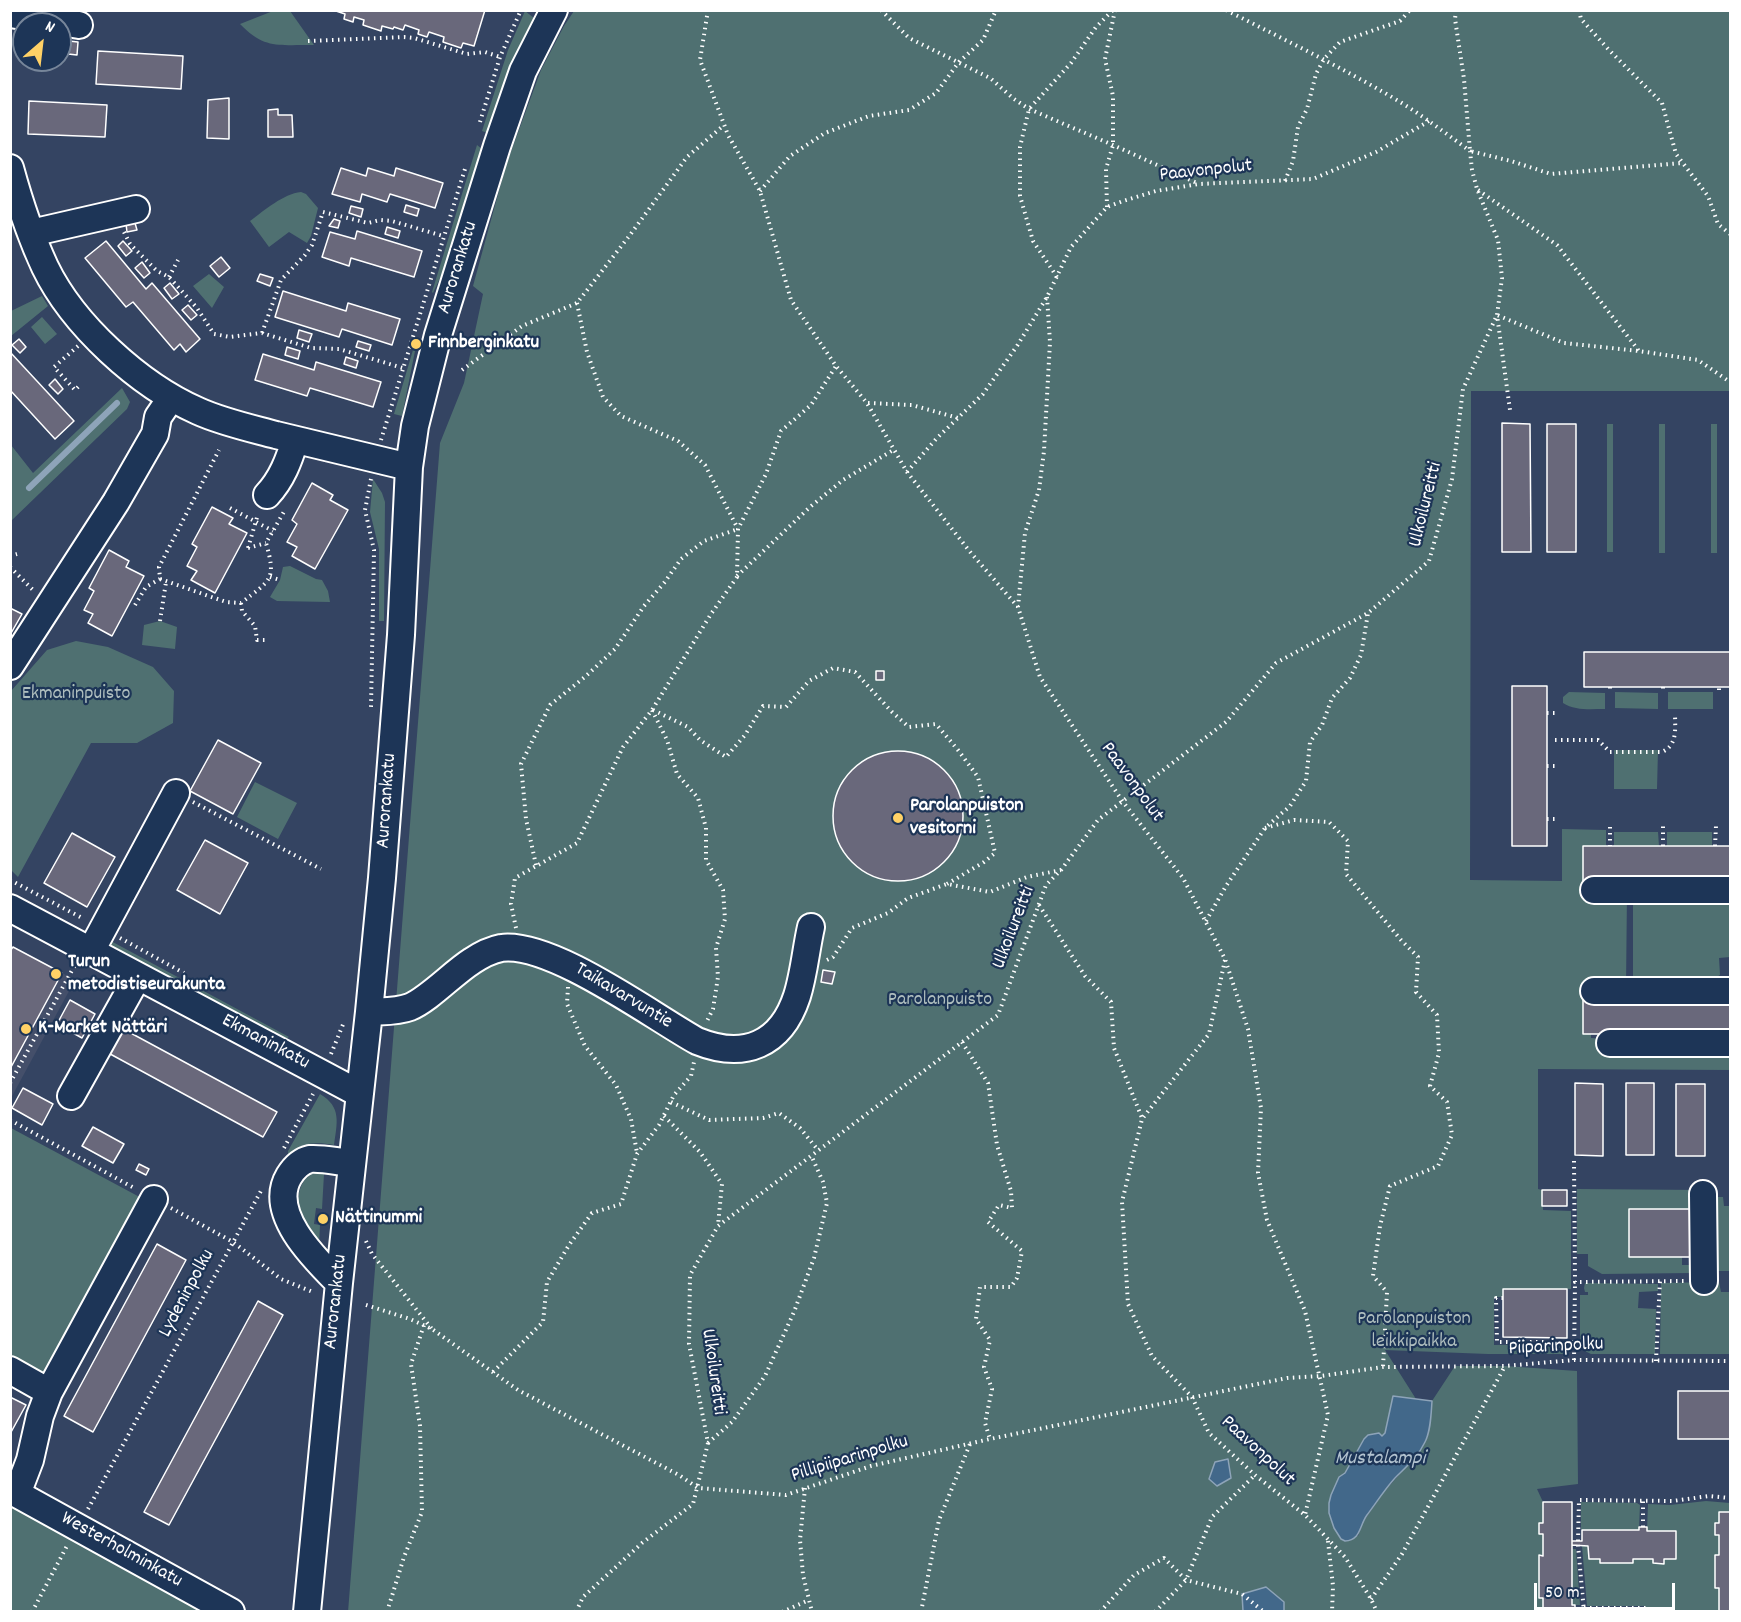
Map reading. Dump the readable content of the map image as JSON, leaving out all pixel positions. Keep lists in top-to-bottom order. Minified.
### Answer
{"streets":{"street":["Aurorankatu","Taikavarvuntie","Ekmaninkatu","Westerholminkatu"],"path":["Paavonpolut","Ulkoilureitti","Lydeninpolku","Piiparinpolku","Pillipiiparinpolku"]},"crossings":[["Paavonpolut","Ulkoilureitti"],["Paavonpolut","Pillipiiparinpolku"],["Aurorankatu","Taikavarvuntie"],["Aurorankatu","Ekmaninkatu"],["Ulkoilureitti","Pillipiiparinpolku"],["Lydeninpolku","Westerholminkatu"],["Piiparinpolku","Pillipiiparinpolku"]],"water":["Mustalampi"],"parks":["Ekmaninpuisto","Parolanpuisto","Parolanpuiston leikkipaikka"],"places":["Finnberginkatu","Parolanpuiston vesitorni","Turun metodistiseurakunta","K-Market Nättäri","Nättinummi"],"scale_bar":"50 m","north":"top right"}
